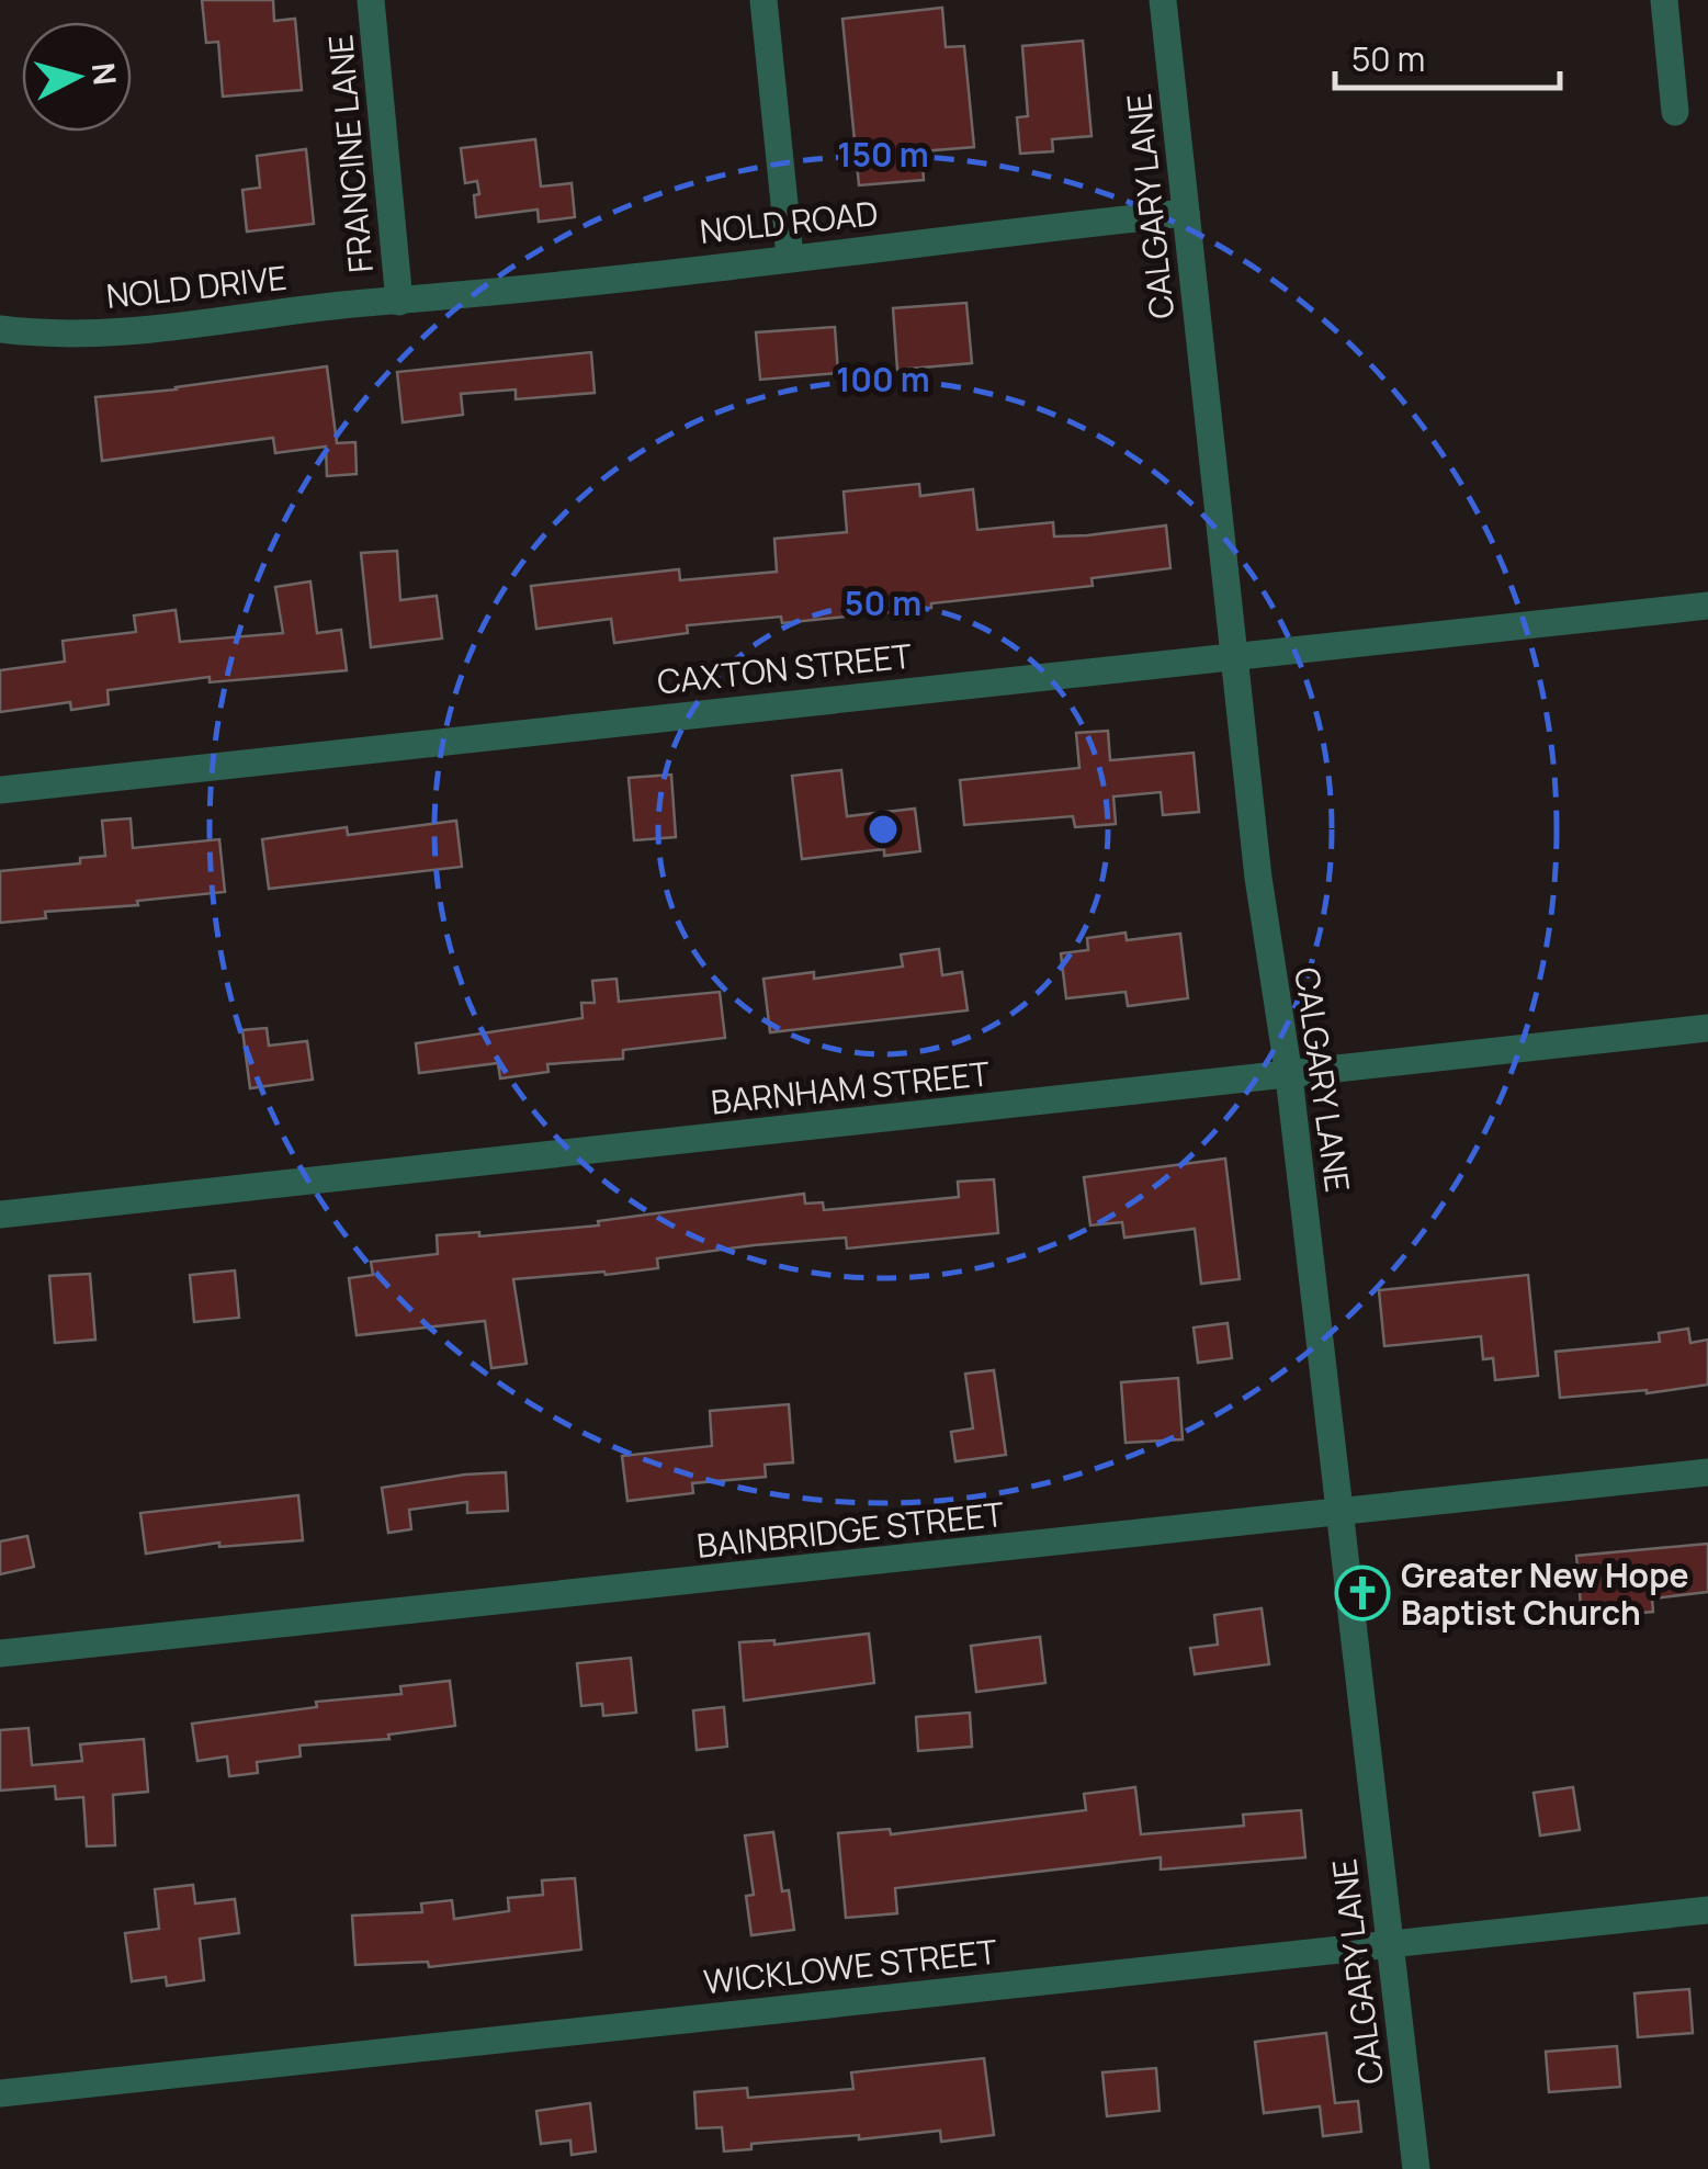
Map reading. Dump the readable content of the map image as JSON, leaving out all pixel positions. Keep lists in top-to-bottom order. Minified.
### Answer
{"streets":{"street":["FRANCINE LANE","CALGARY LANE","NOLD ROAD","NOLD DRIVE","CAXTON STREET","BARNHAM STREET","BAINBRIDGE STREET","WICKLOWE STREET"]},"crossings":[["FRANCINE LANE","NOLD ROAD"],["FRANCINE LANE","NOLD DRIVE"],["CALGARY LANE","NOLD ROAD"],["CALGARY LANE","CAXTON STREET"],["CALGARY LANE","BARNHAM STREET"],["CALGARY LANE","BAINBRIDGE STREET"],["CALGARY LANE","WICKLOWE STREET"],["NOLD ROAD","NOLD DRIVE"]],"places":{"church":["Greater New Hope Baptist Church"]},"scale_bar":"50 m","north":"right","rings":["150 m","100 m","50 m"]}
